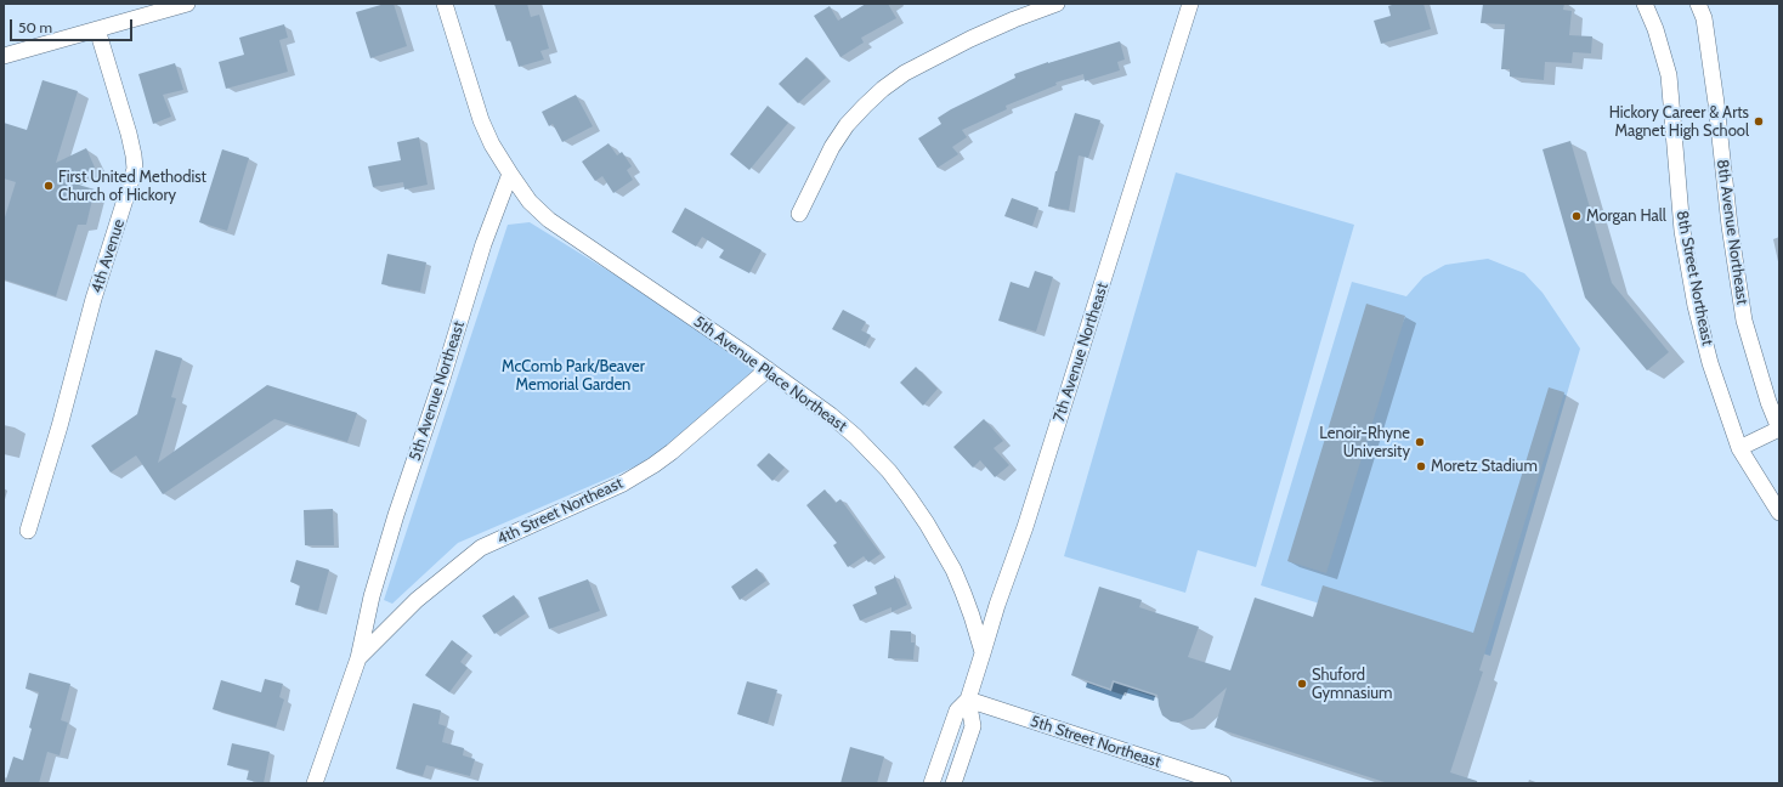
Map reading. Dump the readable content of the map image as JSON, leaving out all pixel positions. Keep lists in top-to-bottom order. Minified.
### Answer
{"streets":{"street":["8th Avenue Northeast","4th Avenue","8th Street Northeast","7th Avenue Northeast","5th Avenue Place Northeast","5th Avenue Northeast","4th Street Northeast","5th Street Northeast"]},"crossings":[["7th Avenue Northeast","5th Avenue Place Northeast"],["7th Avenue Northeast","5th Street Northeast"],["5th Avenue Place Northeast","5th Avenue Northeast"],["5th Avenue Place Northeast","4th Street Northeast"],["5th Avenue Northeast","4th Street Northeast"]],"parks":["McComb Park/Beaver Memorial Garden"],"places":["Hickory Career & Arts Magnet High School","First United Methodist Church of Hickory","Morgan Hall","Lenoir-Rhyne University","Moretz Stadium","Shuford Gymnasium"],"scale_bar":"50 m"}
